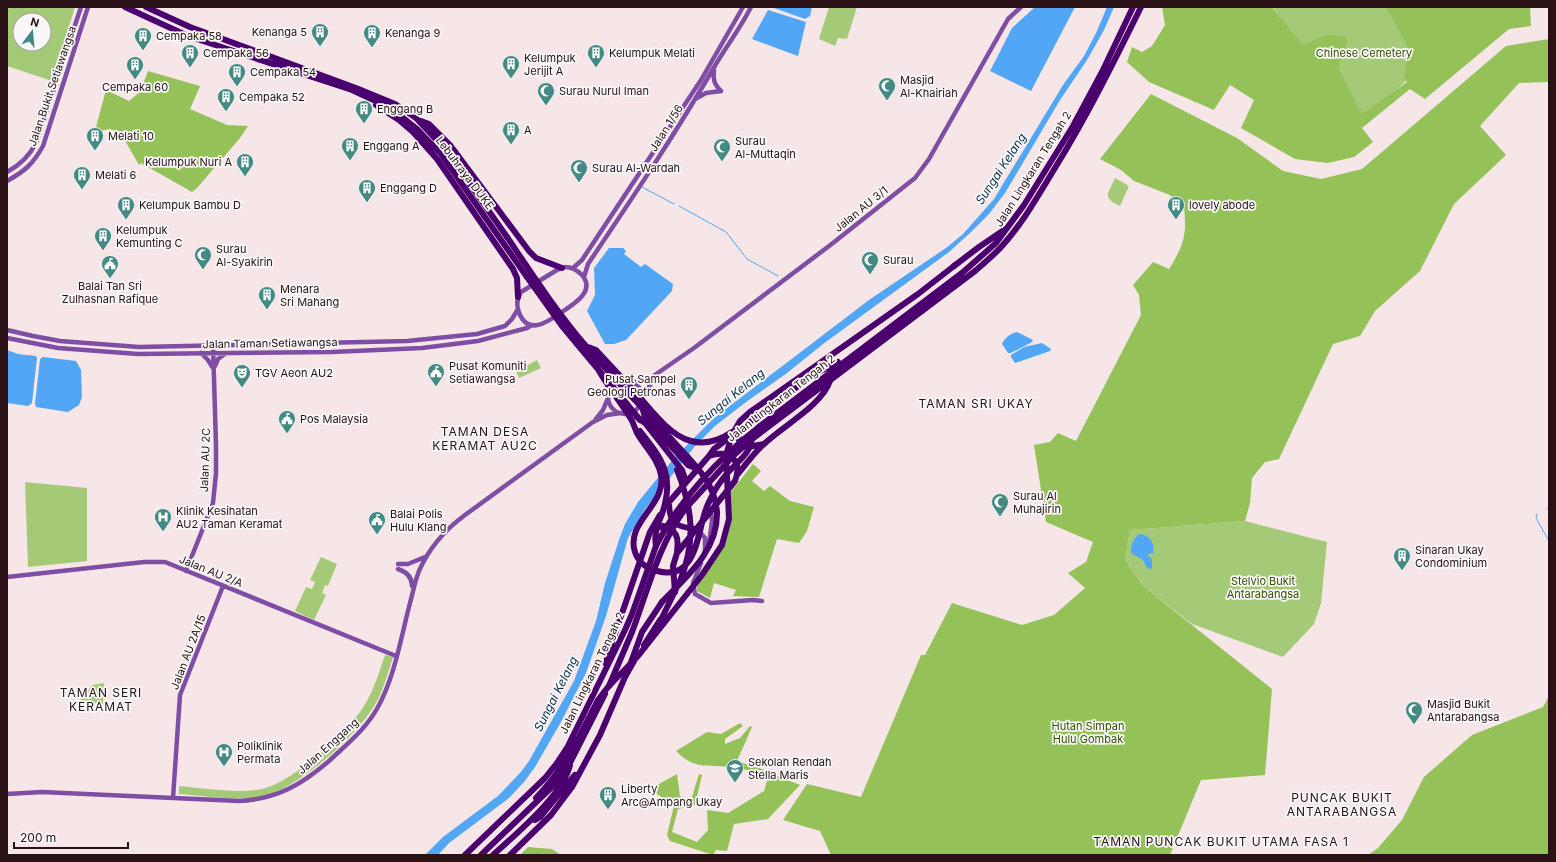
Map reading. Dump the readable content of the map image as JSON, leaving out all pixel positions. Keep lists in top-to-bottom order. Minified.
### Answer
{"streets":{"highway":["Jalan Lingkaran Tengah 2","Lebuhraya DUKE"],"main road":["Jalan Bukit Setiawangsa","Jalan 1/56","Jalan AU 3/1","Jalan Taman Setiawangsa","Jalan AU 2C","Jalan AU 2/A","Jalan AU 2A/15","Jalan Enggang"]},"crossings":[["Jalan 1/56","Jalan Taman Setiawangsa"],["Jalan AU 3/1","Jalan Enggang"],["Jalan Taman Setiawangsa","Jalan AU 2C"],["Jalan AU 2C","Jalan AU 2/A"],["Jalan AU 2/A","Jalan AU 2A/15"],["Jalan AU 2/A","Jalan Enggang"],["Jalan AU 2A/15","Jalan Enggang"]],"districts":["TAMAN SRI UKAY","TAMAN DESA KERAMAT AU2C","TAMAN SERI KERAMAT","PUNCAK BUKIT ANTARABANGSA","TAMAN PUNCAK BUKIT UTAMA FASA 1"],"water":["Sungai Kelang"],"parks":["Chinese Cemetery","Stelvio Bukit Antarabangsa","Hutan Simpan Hulu Gombak"],"places":{"building":["Kenanga 5","Kenanga 9","Cempaka 58","Cempaka 56","Kelumpuk Melati","Kelumpuk Jerijit A","Cempaka 60","Cempaka 54","Cempaka 52","Enggang B","A","Melati 10","Enggang A","Kelumpuk Nuri A","Melati 6","Enggang D","Kelumpuk Bambu D","lovely abode","Kelumpuk Kemunting C","Menara Sri Mahang","Pusat Sampel Geologi Petronas","Sinaran Ukay Condominium","Liberty Arc@Ampang Ukay"],"mosque":["Masjid Al-Khairiah","Surau Nurul Iman","Surau Al-Muttaqin","Surau Al-Wardah","Surau Al-Syakirin","Surau","Surau Al Muhajirin","Masjid Bukit Antarabangsa"],"public building":["Balai Tan Sri Zulhasnan Rafique","Pusat Komuniti Setiawangsa","Pos Malaysia","Balai Polis Hulu Klang"],"theatre":["TGV Aeon AU2"],"hospital":["Klinik Kesihatan AU2 Taman Keramat","Poliklinik Permata"],"school or university":["Sekolah Rendah Stella Maris"]},"scale_bar":"200 m","north":"top"}
